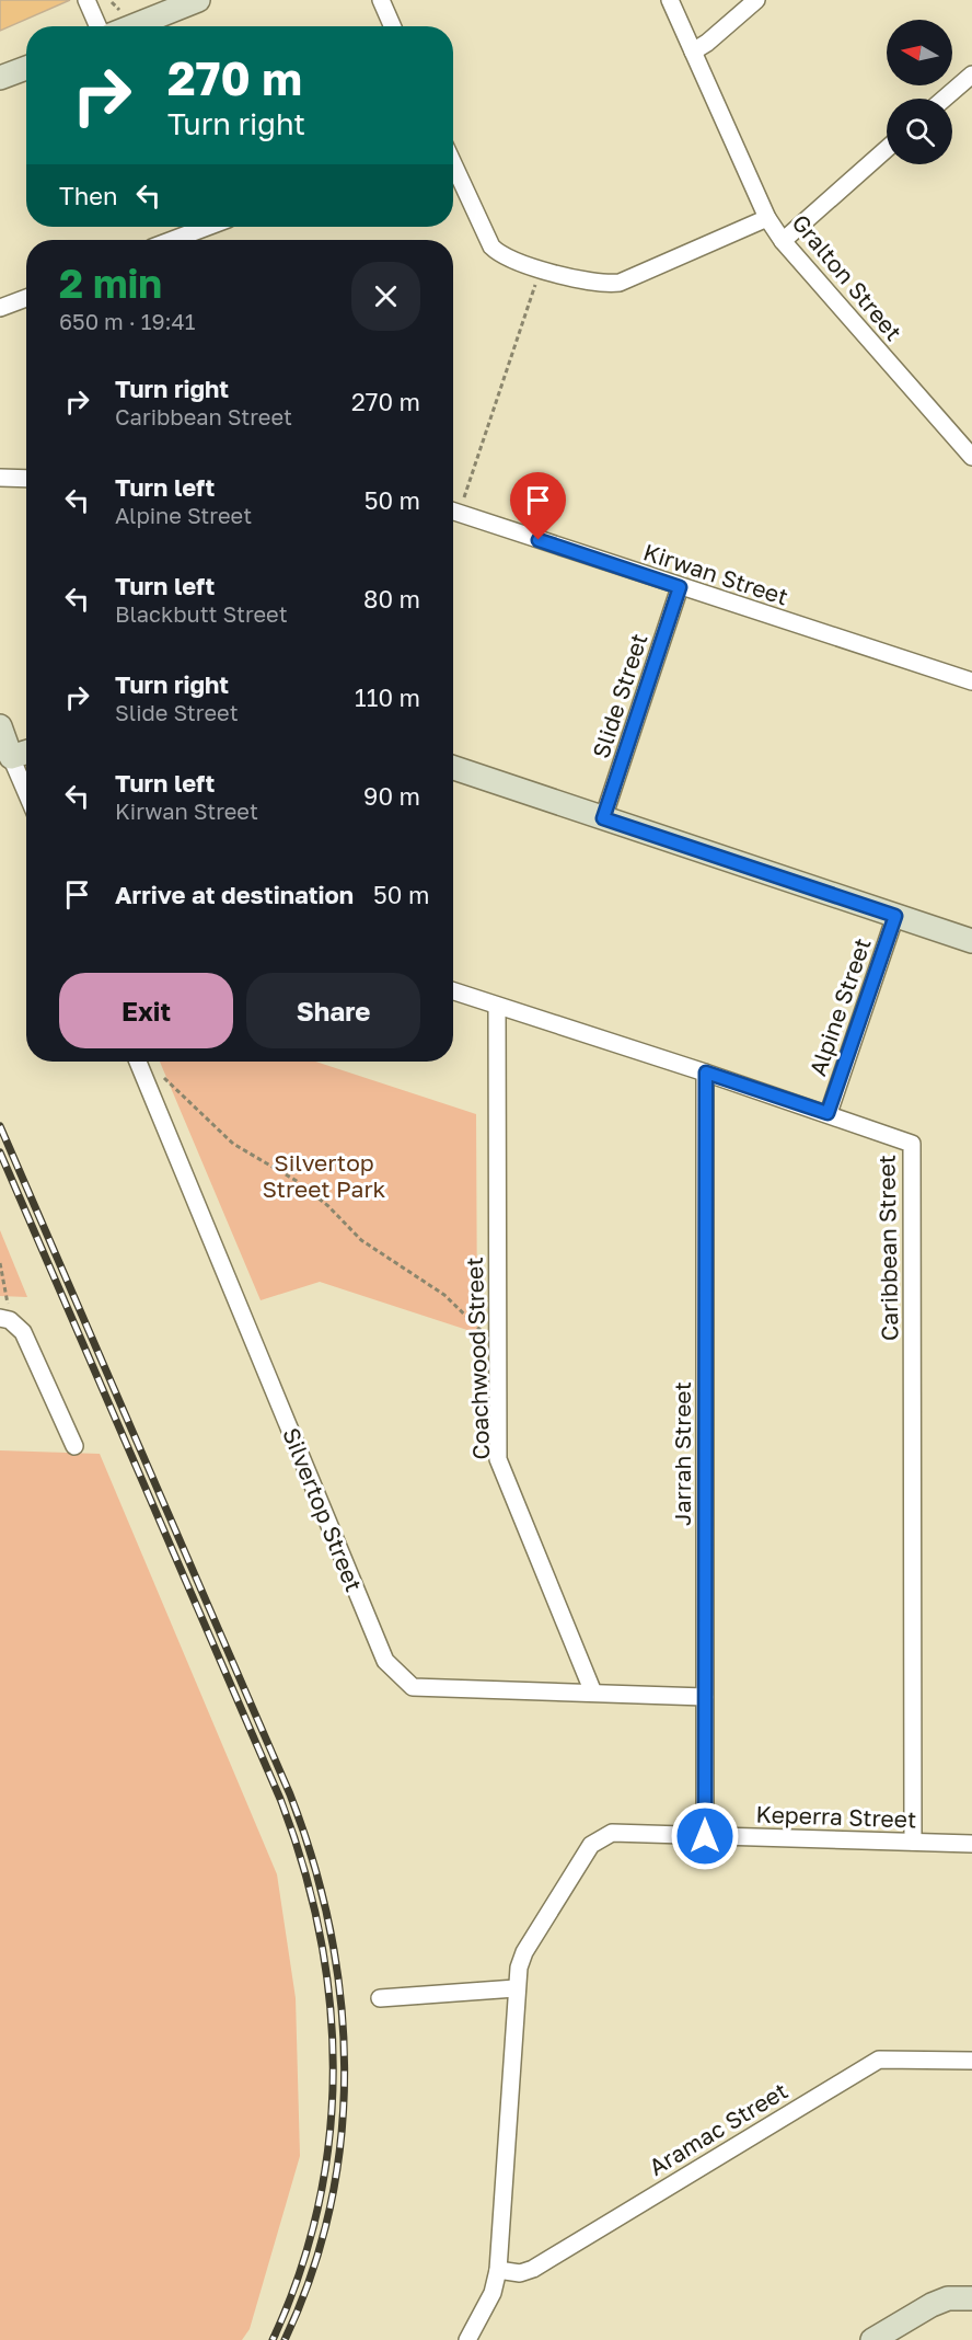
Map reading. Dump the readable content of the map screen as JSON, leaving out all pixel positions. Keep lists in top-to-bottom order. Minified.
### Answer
{"streets":{"street":["Gralton Street","Kirwan Street","Slide Street","Alpine Street","Caribbean Street","Coachwood Street","Jarrah Street","Silvertop Street","Keperra Street","Aramac Street"]},"crossings":[["Kirwan Street","Slide Street"],["Alpine Street","Caribbean Street"],["Caribbean Street","Coachwood Street"],["Caribbean Street","Jarrah Street"],["Caribbean Street","Keperra Street"],["Coachwood Street","Silvertop Street"],["Jarrah Street","Silvertop Street"],["Jarrah Street","Keperra Street"],["Keperra Street","Aramac Street"]],"parks":["Silvertop Street Park"],"north":"left","page":{"turn":["270 m","Turn right"],"then":"Then","heading":["2 min","650 m · 19:41"],"list":[{"name":"Turn right","note":"Caribbean Street","value":"270 m"},{"name":"Turn left","note":"Alpine Street","value":"50 m"},{"name":"Turn left","note":"Blackbutt Street","value":"80 m"},{"name":"Turn right","note":"Slide Street","value":"110 m"},{"name":"Turn left","note":"Kirwan Street","value":"90 m"},{"name":"Arrive at destination","value":"50 m"}],"buttons":["Exit","Share"]}}
